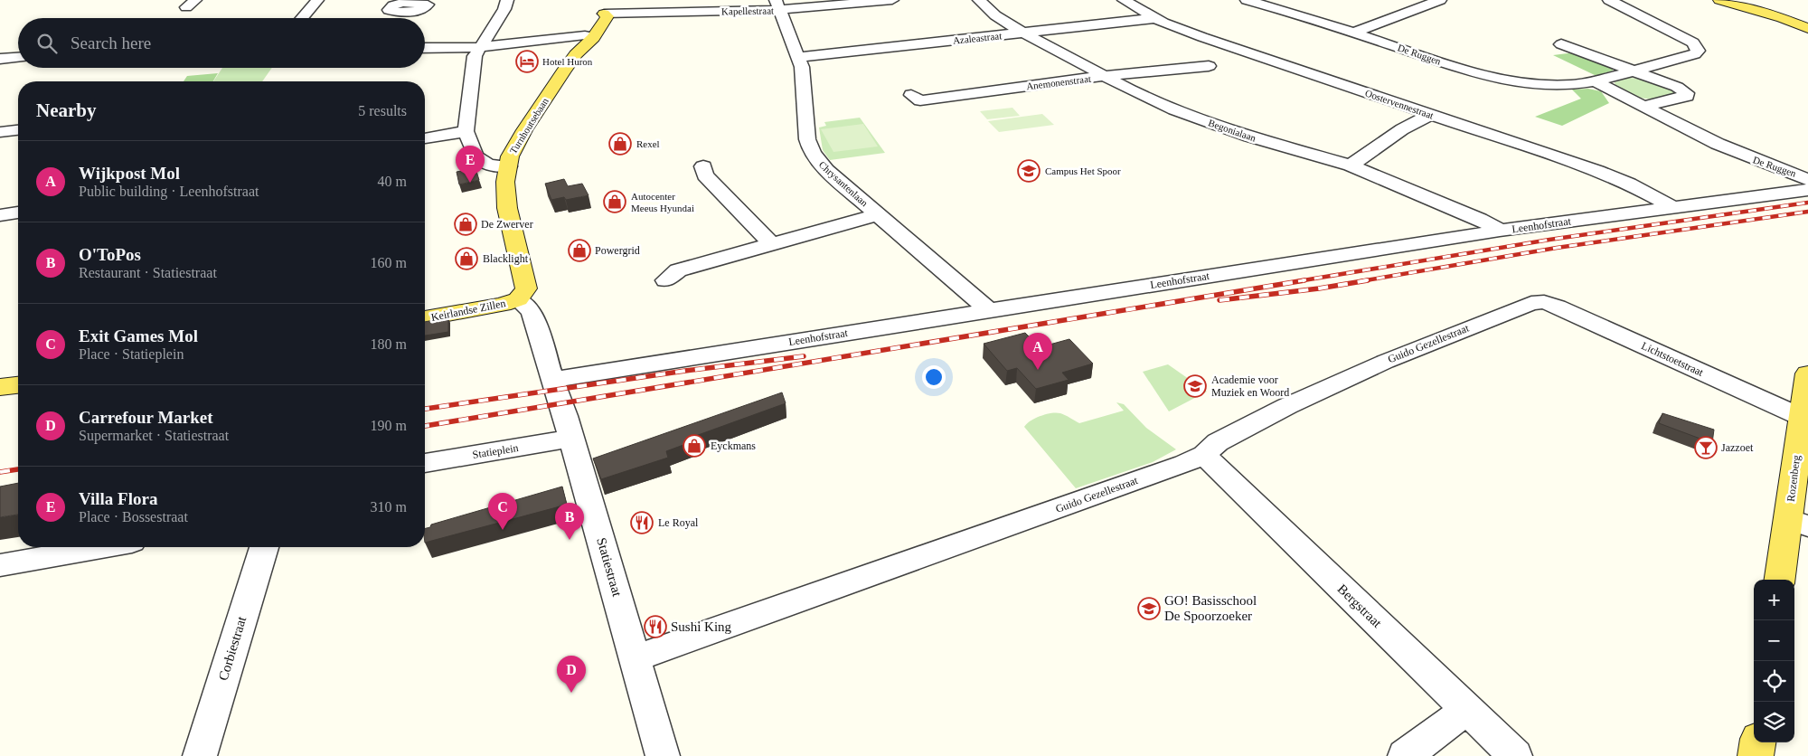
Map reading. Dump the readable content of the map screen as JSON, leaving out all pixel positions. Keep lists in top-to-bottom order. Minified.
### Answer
{"streets":{"main road":["Turnhoutsebaan","Keirlandse Zillen","Rozenberg"],"street":["Kapellestraat","Azaleastraat","De Ruggen","Anemonenstraat","Oostervennestraat","Begonialaan","Chrysantenlaan","Leenhofstraat","Guido Gezellestraat","Lichtstoetstraat","Statieplein","Statiestraat","Bergstraat","Corbiestraat"]},"crossings":[["Kapellestraat","Turnhoutsebaan"],["Kapellestraat","Chrysantenlaan"],["Azaleastraat","Oostervennestraat"],["Azaleastraat","Begonialaan"],["Azaleastraat","Chrysantenlaan"],["Anemonenstraat","Begonialaan"],["Oostervennestraat","Leenhofstraat"],["Turnhoutsebaan","Keirlandse Zillen"],["Begonialaan","Leenhofstraat"],["Chrysantenlaan","Leenhofstraat"],["Leenhofstraat","Statiestraat"],["Guido Gezellestraat","Lichtstoetstraat"],["Guido Gezellestraat","Statiestraat"],["Guido Gezellestraat","Bergstraat"],["Lichtstoetstraat","Rozenberg"],["Statieplein","Statiestraat"]],"places":{"hotel":["Hotel Huron"],"shop":["Rexel","Autocenter Meeus Hyundai","De Zwerver","Powergrid","Blacklight","Eyckmans"],"school or university":["Campus Het Spoor","Academie voor Muziek en Woord","GO! Basisschool De Spoorzoeker"],"bar":["Jazzoet"],"restaurant":["Le Royal","Sushi King"]},"page":{"search":"Search here","heading":["Nearby","5 results"],"list":[{"mark":"A","name":"Wijkpost Mol","note":"Public building · Leenhofstraat","value":"40 m"},{"mark":"B","name":"O'ToPos","note":"Restaurant · Statiestraat","value":"160 m"},{"mark":"C","name":"Exit Games Mol","note":"Place · Statieplein","value":"180 m"},{"mark":"D","name":"Carrefour Market","note":"Supermarket · Statiestraat","value":"190 m"},{"mark":"E","name":"Villa Flora","note":"Place · Bossestraat","value":"310 m"}],"pins":["E","A","C","B","D"],"map_buttons":["+","−"]}}
